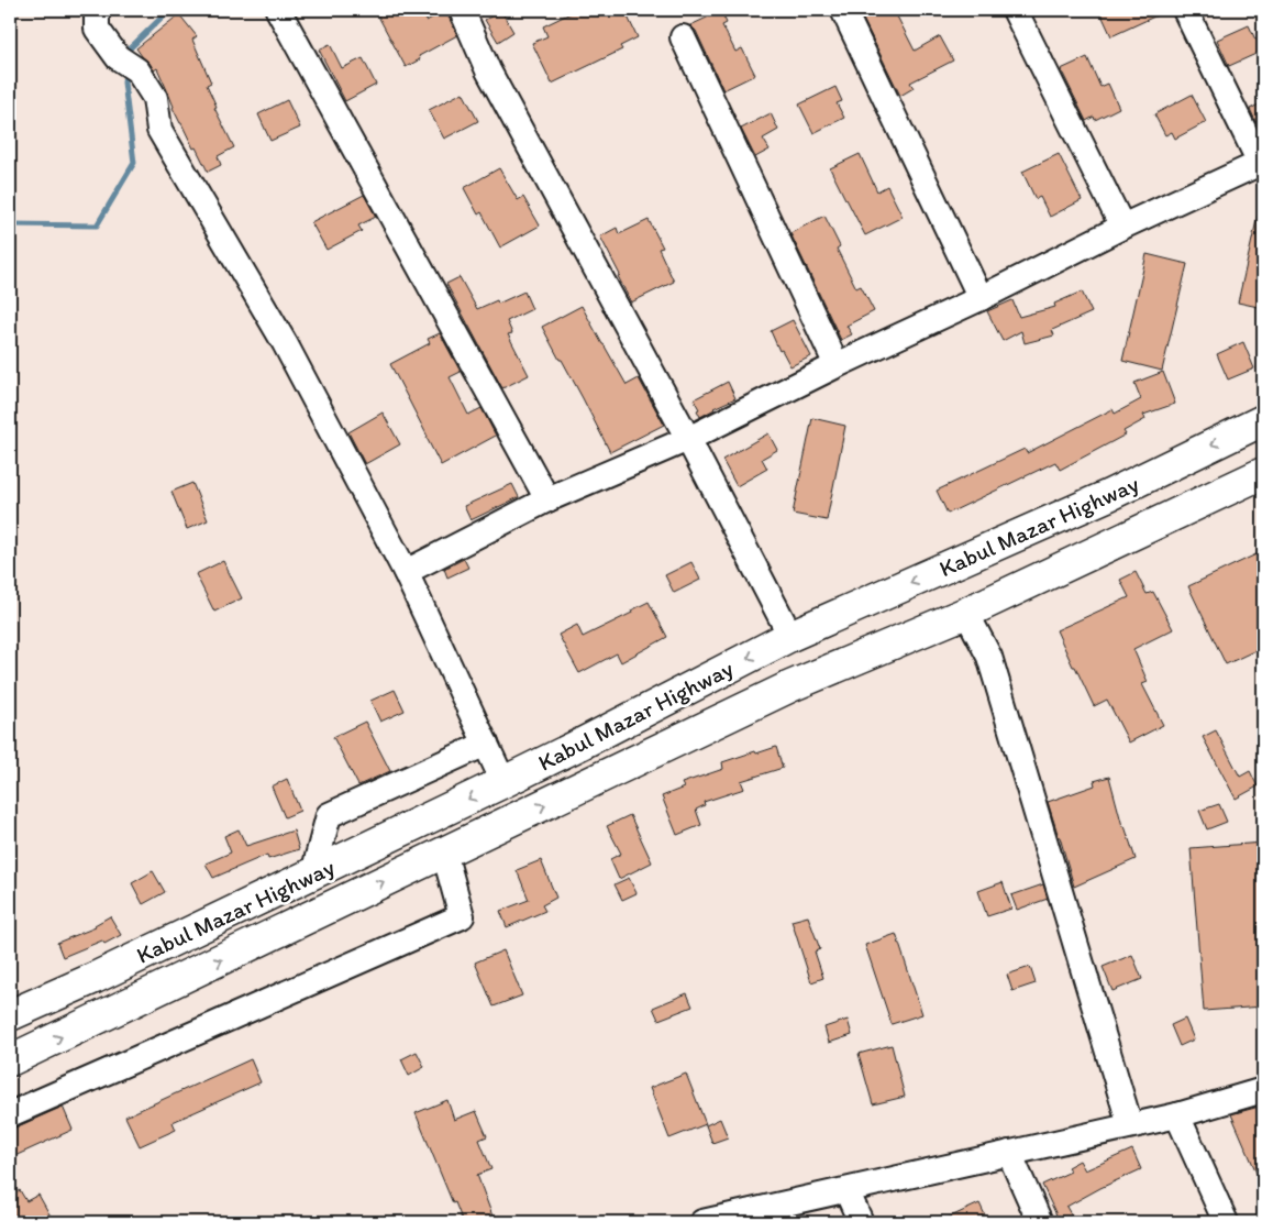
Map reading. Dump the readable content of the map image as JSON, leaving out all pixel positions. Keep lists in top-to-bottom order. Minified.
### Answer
{"streets":{"highway":["Kabul Mazar Highway"]}}
